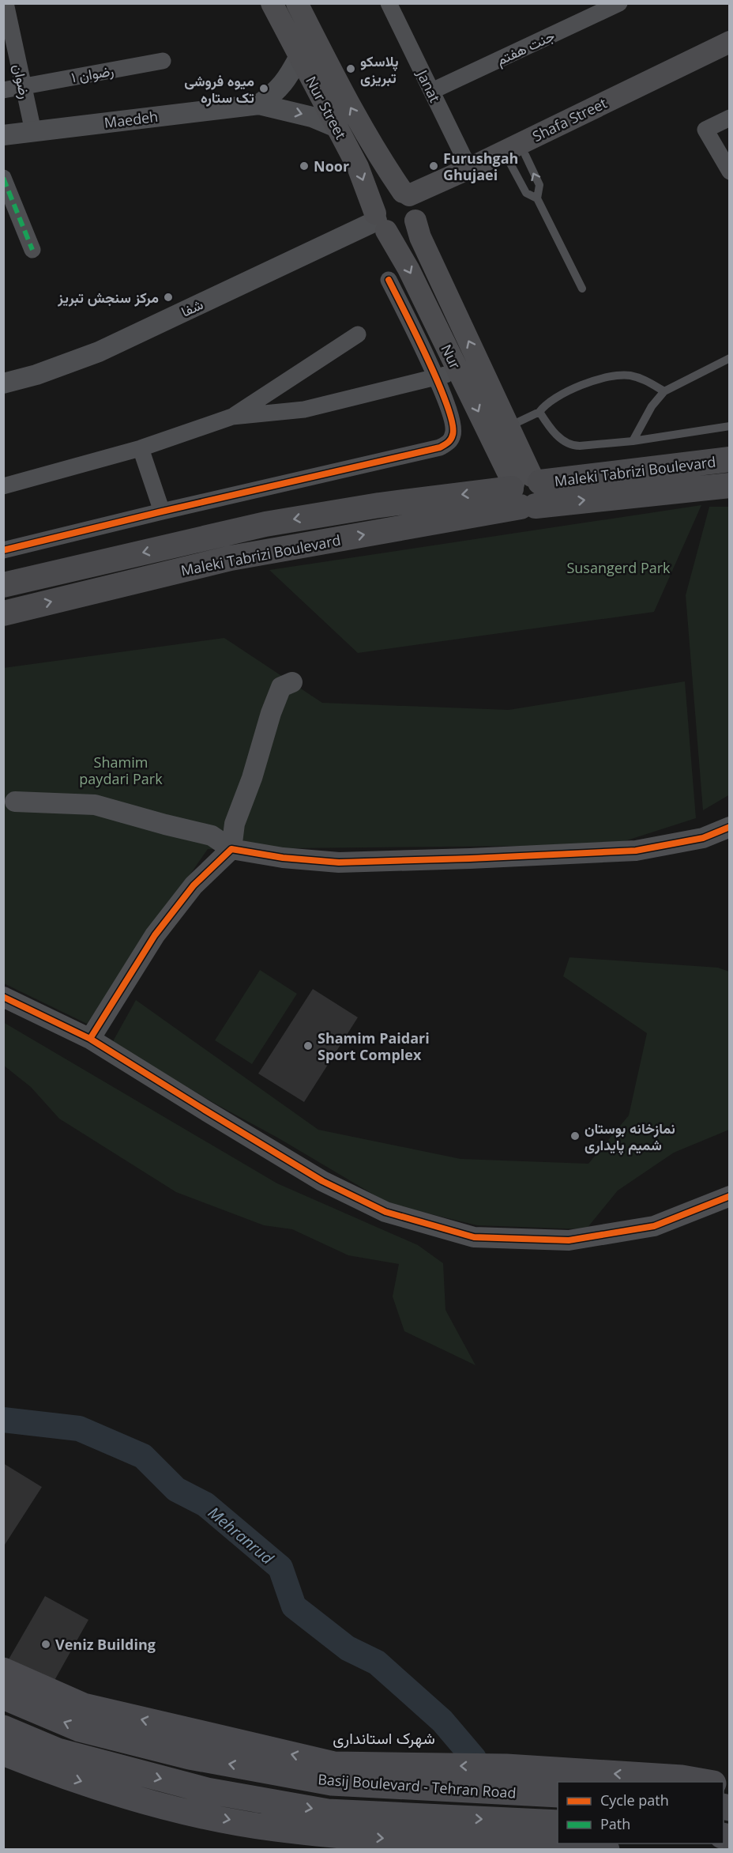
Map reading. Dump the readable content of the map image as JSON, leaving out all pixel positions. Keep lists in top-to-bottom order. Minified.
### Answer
{"streets":{"highway":["Basij Boulevard - Tehran Road"],"main road":["Nur Street","Shafa Street","Nur","Maleki Tabrizi Boulevard"],"street":["جنت هفتم","رضوان ۱","رضوان","Janat","Maedeh","شفا"]},"crossings":[["جنت هفتم","Janat"],["رضوان ۱","رضوان"],["رضوان","Maedeh"],["Janat","Shafa Street"],["Nur Street","Shafa Street"],["Nur Street","شفا"],["Nur Street","Nur"],["Shafa Street","شفا"],["Shafa Street","Nur"],["شفا","Nur"],["Nur","Maleki Tabrizi Boulevard"]],"districts":["شهرک استانداری"],"water":["Mehranrud"],"parks":["Susangerd Park","Shamim paydari Park"],"places":["پلاسکو تبریزی","میوه فروشی تک ستاره","Noor","Furushgah Ghujaei","مرکز سنجش تبریز","Shamim Paidari Sport Complex","نمازخانه بوستان شمیم پایداری","Veniz Building"],"legend":["Cycle path","Path"]}
